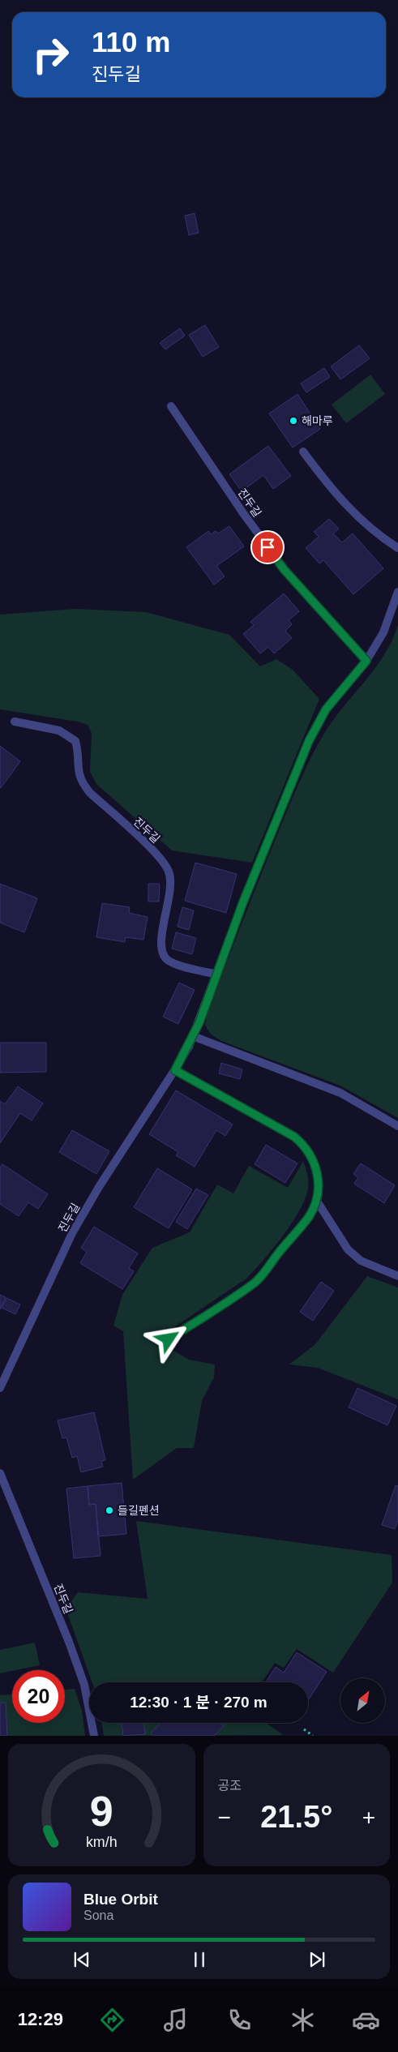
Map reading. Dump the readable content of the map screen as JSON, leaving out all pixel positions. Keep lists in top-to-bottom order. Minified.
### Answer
{"streets":{"street":["진두길"]},"places":["해마루","들길펜션"],"north":"top right","page":{"turn":["110 m","진두길"],"limit":"20","trip":"12:30 · 1 분 · 270 m","tile":"공조","heat":["−","21.5°","+"],"song":["Blue Orbit","Sona"],"tabs":"12:29","gauge":["9","km/h"]}}
